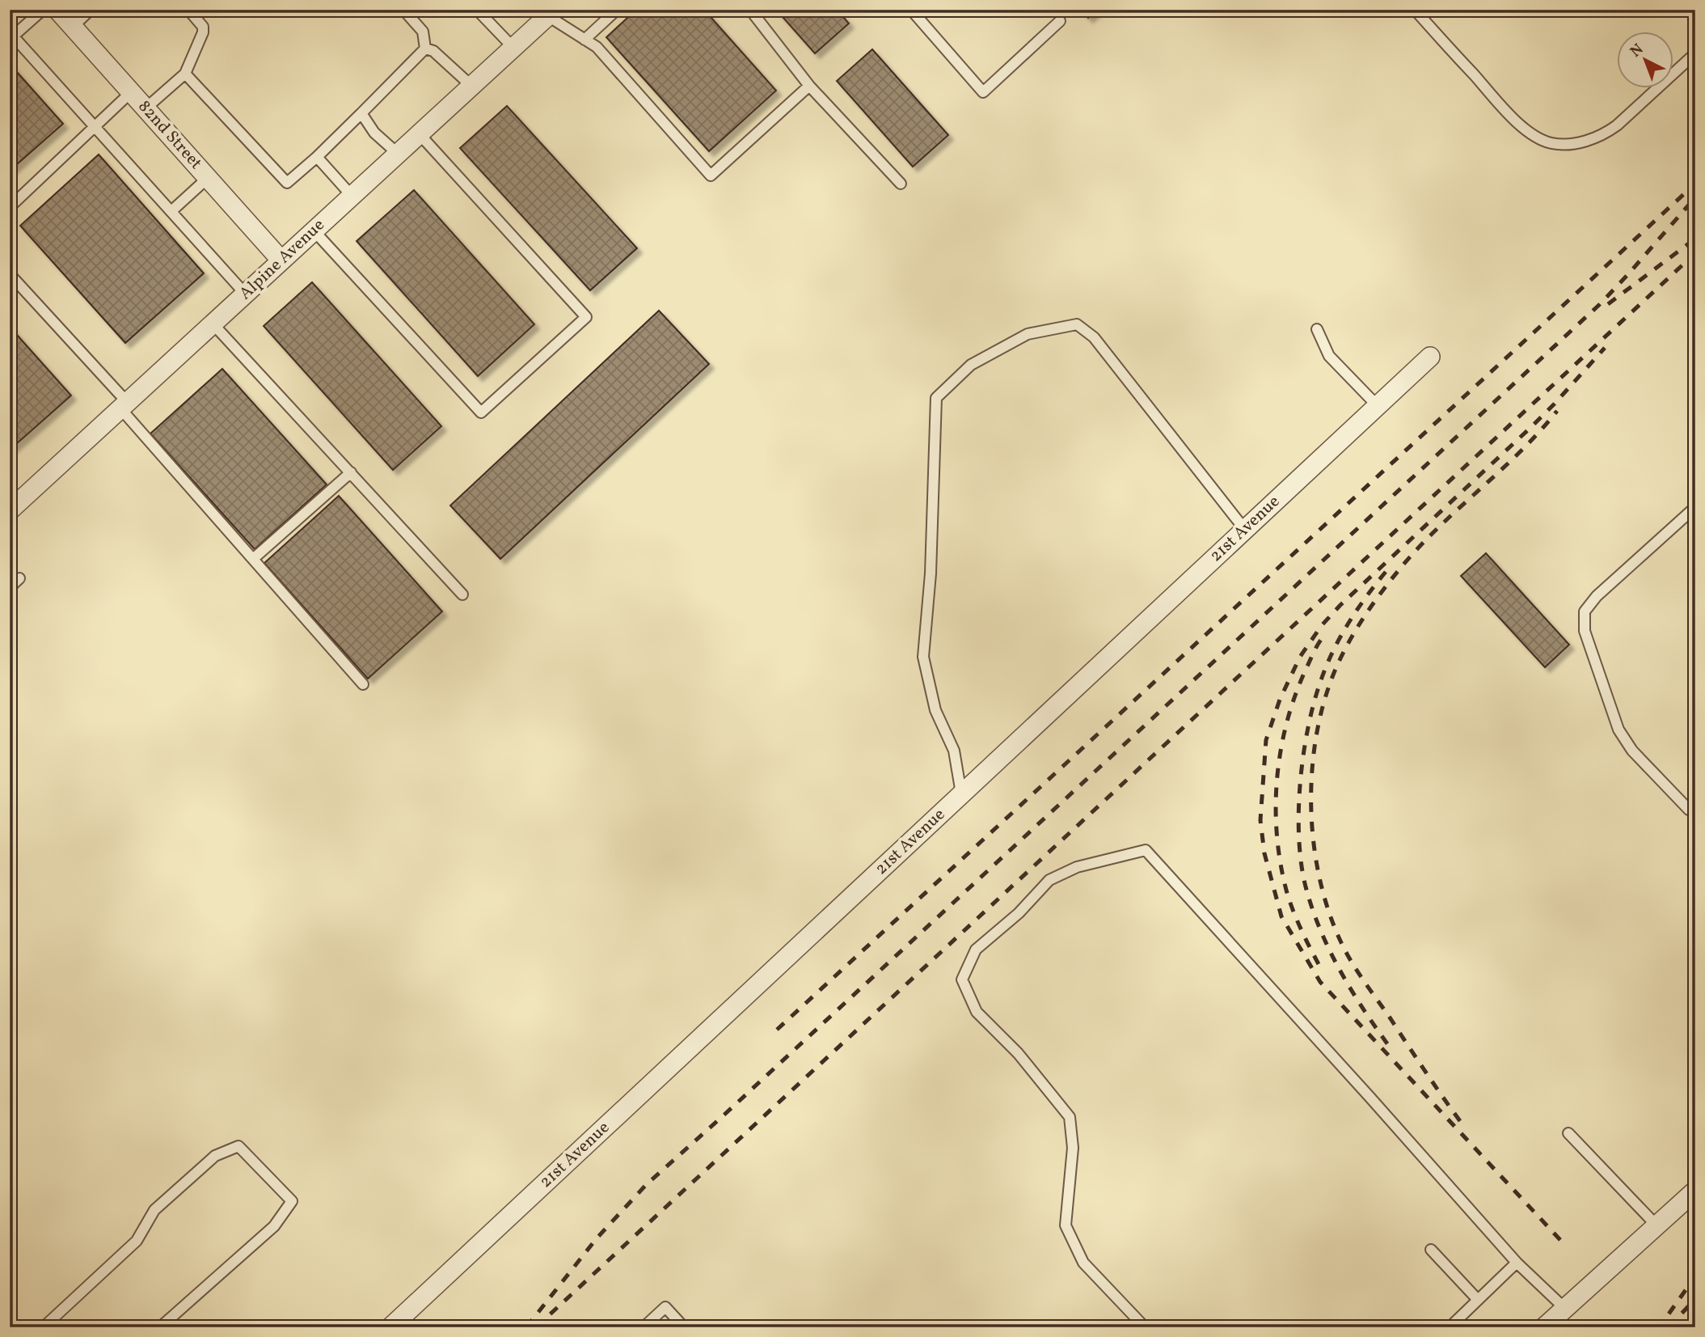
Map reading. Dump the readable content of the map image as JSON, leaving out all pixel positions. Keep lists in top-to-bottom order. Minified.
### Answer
{"streets":{"street":["82nd Street","Alpine Avenue","21st Avenue"]},"crossings":[["82nd Street","Alpine Avenue"]],"north":"top left"}
